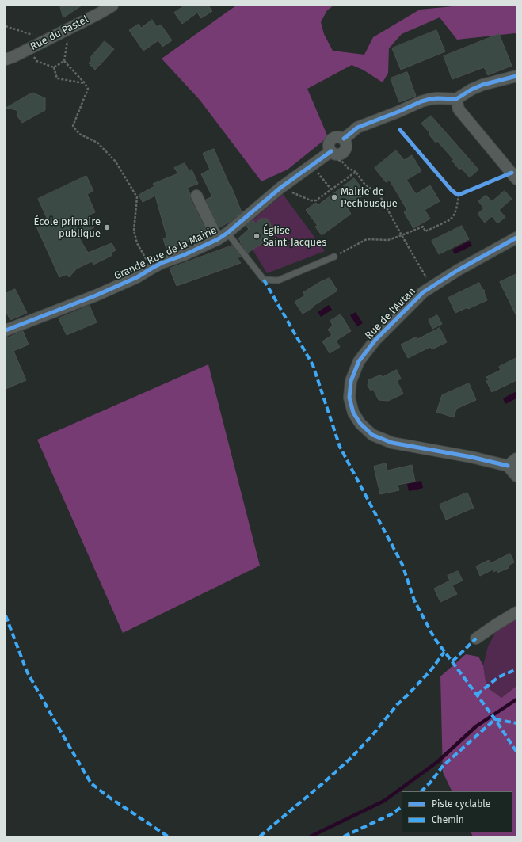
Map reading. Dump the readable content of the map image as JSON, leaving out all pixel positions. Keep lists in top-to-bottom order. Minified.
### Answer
{"streets":{"street":["Rue du Pastel","Grande Rue de la Mairie","Rue de l'Autan"]},"places":["Mairie de Pechbusque","École primaire publique","Église Saint-Jacques"],"legend":["Piste cyclable","Chemin"]}
